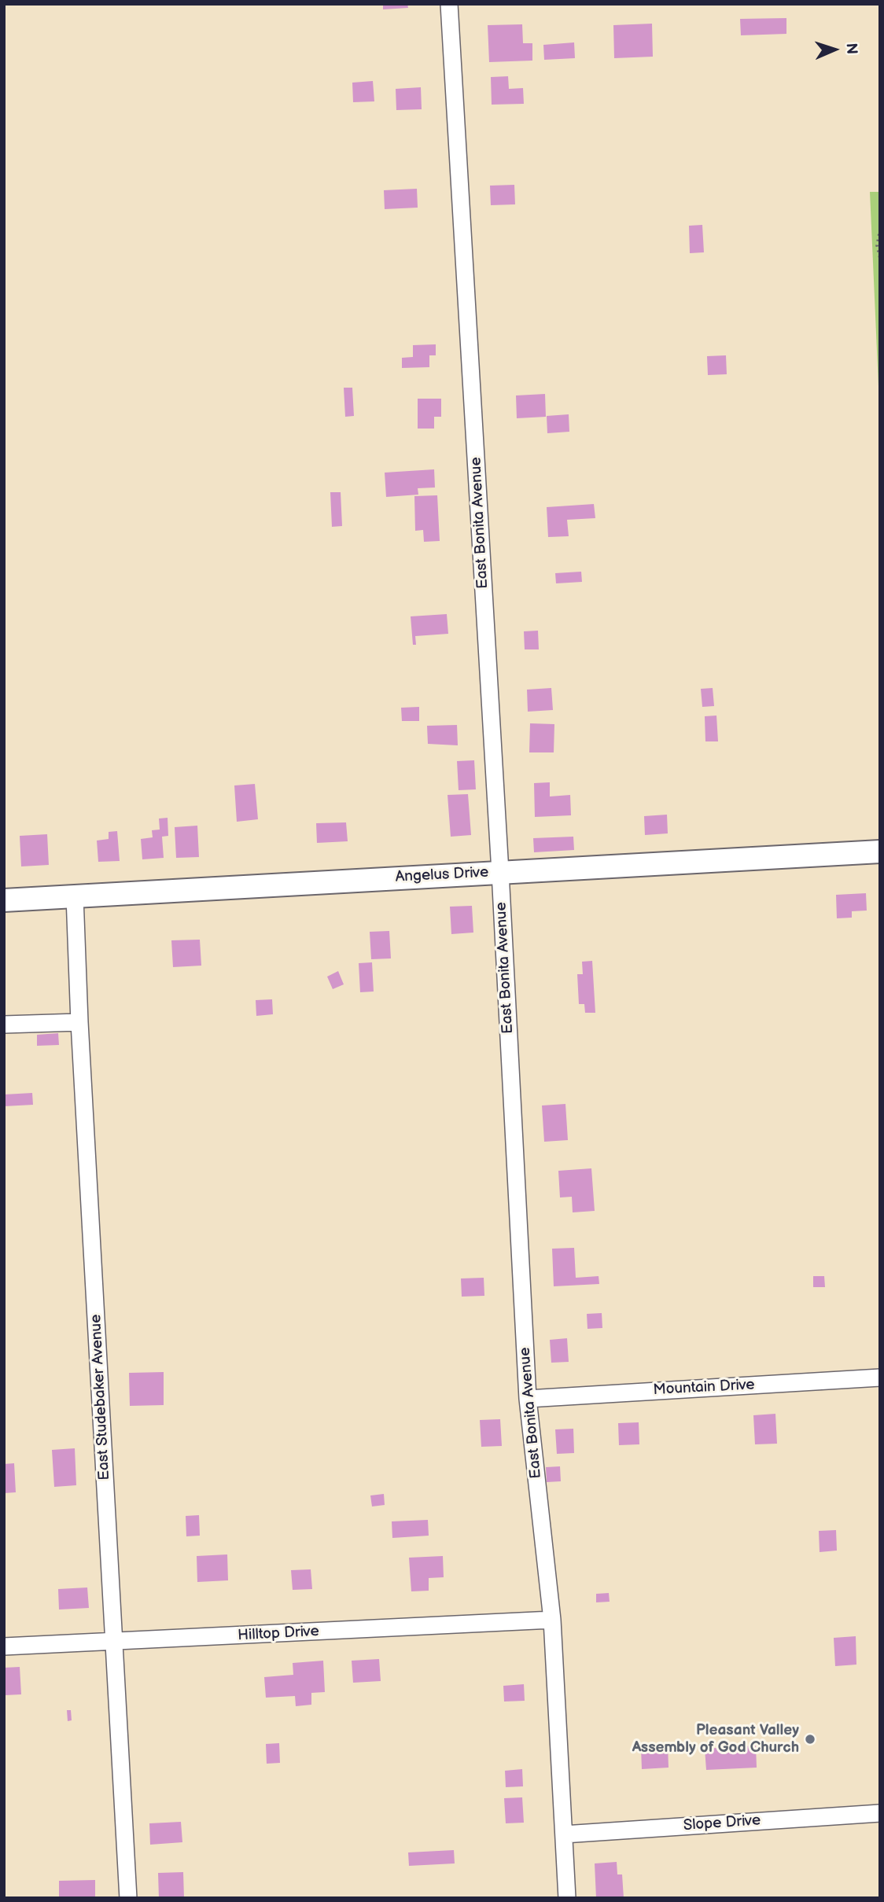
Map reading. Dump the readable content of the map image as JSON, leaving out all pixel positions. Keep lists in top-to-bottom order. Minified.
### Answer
{"streets":{"street":["East Bonita Avenue","Angelus Drive","Mountain Drive","East Studebaker Avenue","Hilltop Drive","Slope Drive"]},"crossings":[["East Bonita Avenue","Angelus Drive"],["East Bonita Avenue","Mountain Drive"],["East Bonita Avenue","Hilltop Drive"],["East Bonita Avenue","Slope Drive"],["Angelus Drive","East Studebaker Avenue"],["East Studebaker Avenue","Hilltop Drive"]],"places":["Pleasant Valley Assembly of God Church"],"north":"right"}
